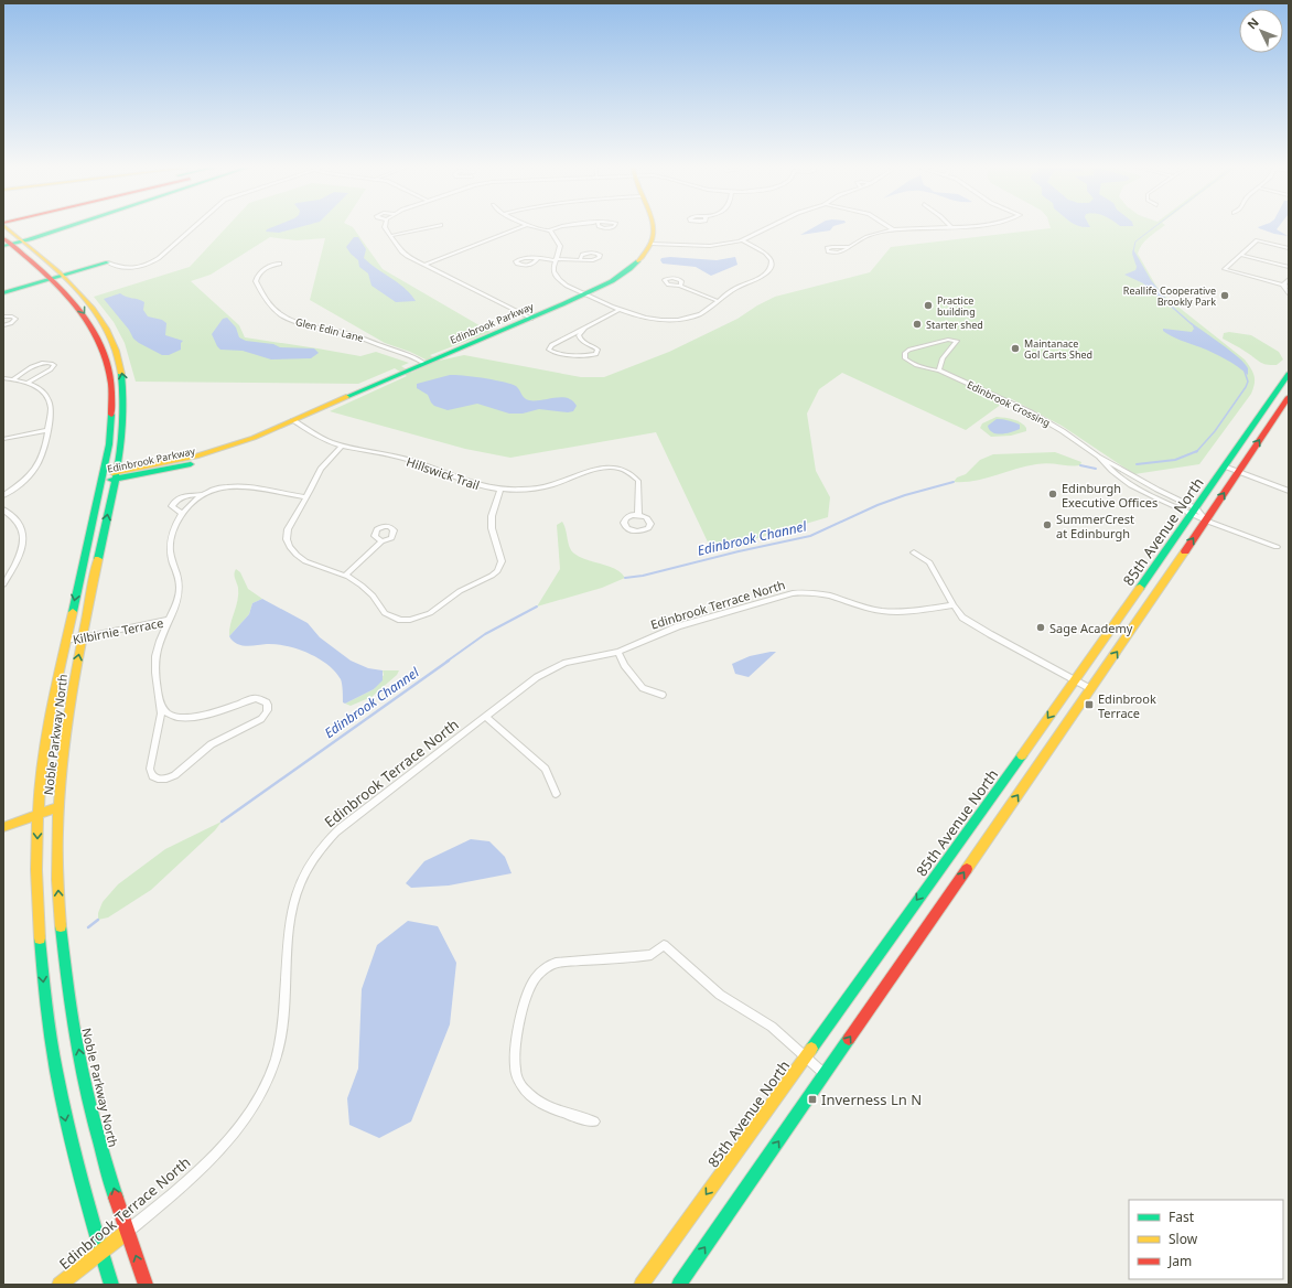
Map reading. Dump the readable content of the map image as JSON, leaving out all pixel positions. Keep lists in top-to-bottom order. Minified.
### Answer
{"streets":{"main road":["Edinbrook Parkway","85th Avenue North","Edinbrook Terrace North","Noble Parkway North"],"street":["Glen Edin Lane","Edinbrook Crossing","Hillswick Trail","Kilbirnie Terrace"]},"crossings":[["Edinbrook Parkway","Glen Edin Lane"],["Edinbrook Parkway","Hillswick Trail"],["Edinbrook Parkway","Noble Parkway North"],["Edinbrook Crossing","85th Avenue North"],["Edinbrook Terrace North","Noble Parkway North"],["Kilbirnie Terrace","Noble Parkway North"]],"water":["Edinbrook Channel"],"places":{"other":["Reallife Cooperative Brookly Park","Practice building","Starter shed","Maintanace Gol Carts Shed","Edinburgh Executive Offices","SummerCrest at Edinburgh","Sage Academy"],"transit":["Edinbrook Terrace","Inverness Ln N"]},"legend":["Fast","Slow","Jam"],"north":"top left"}
